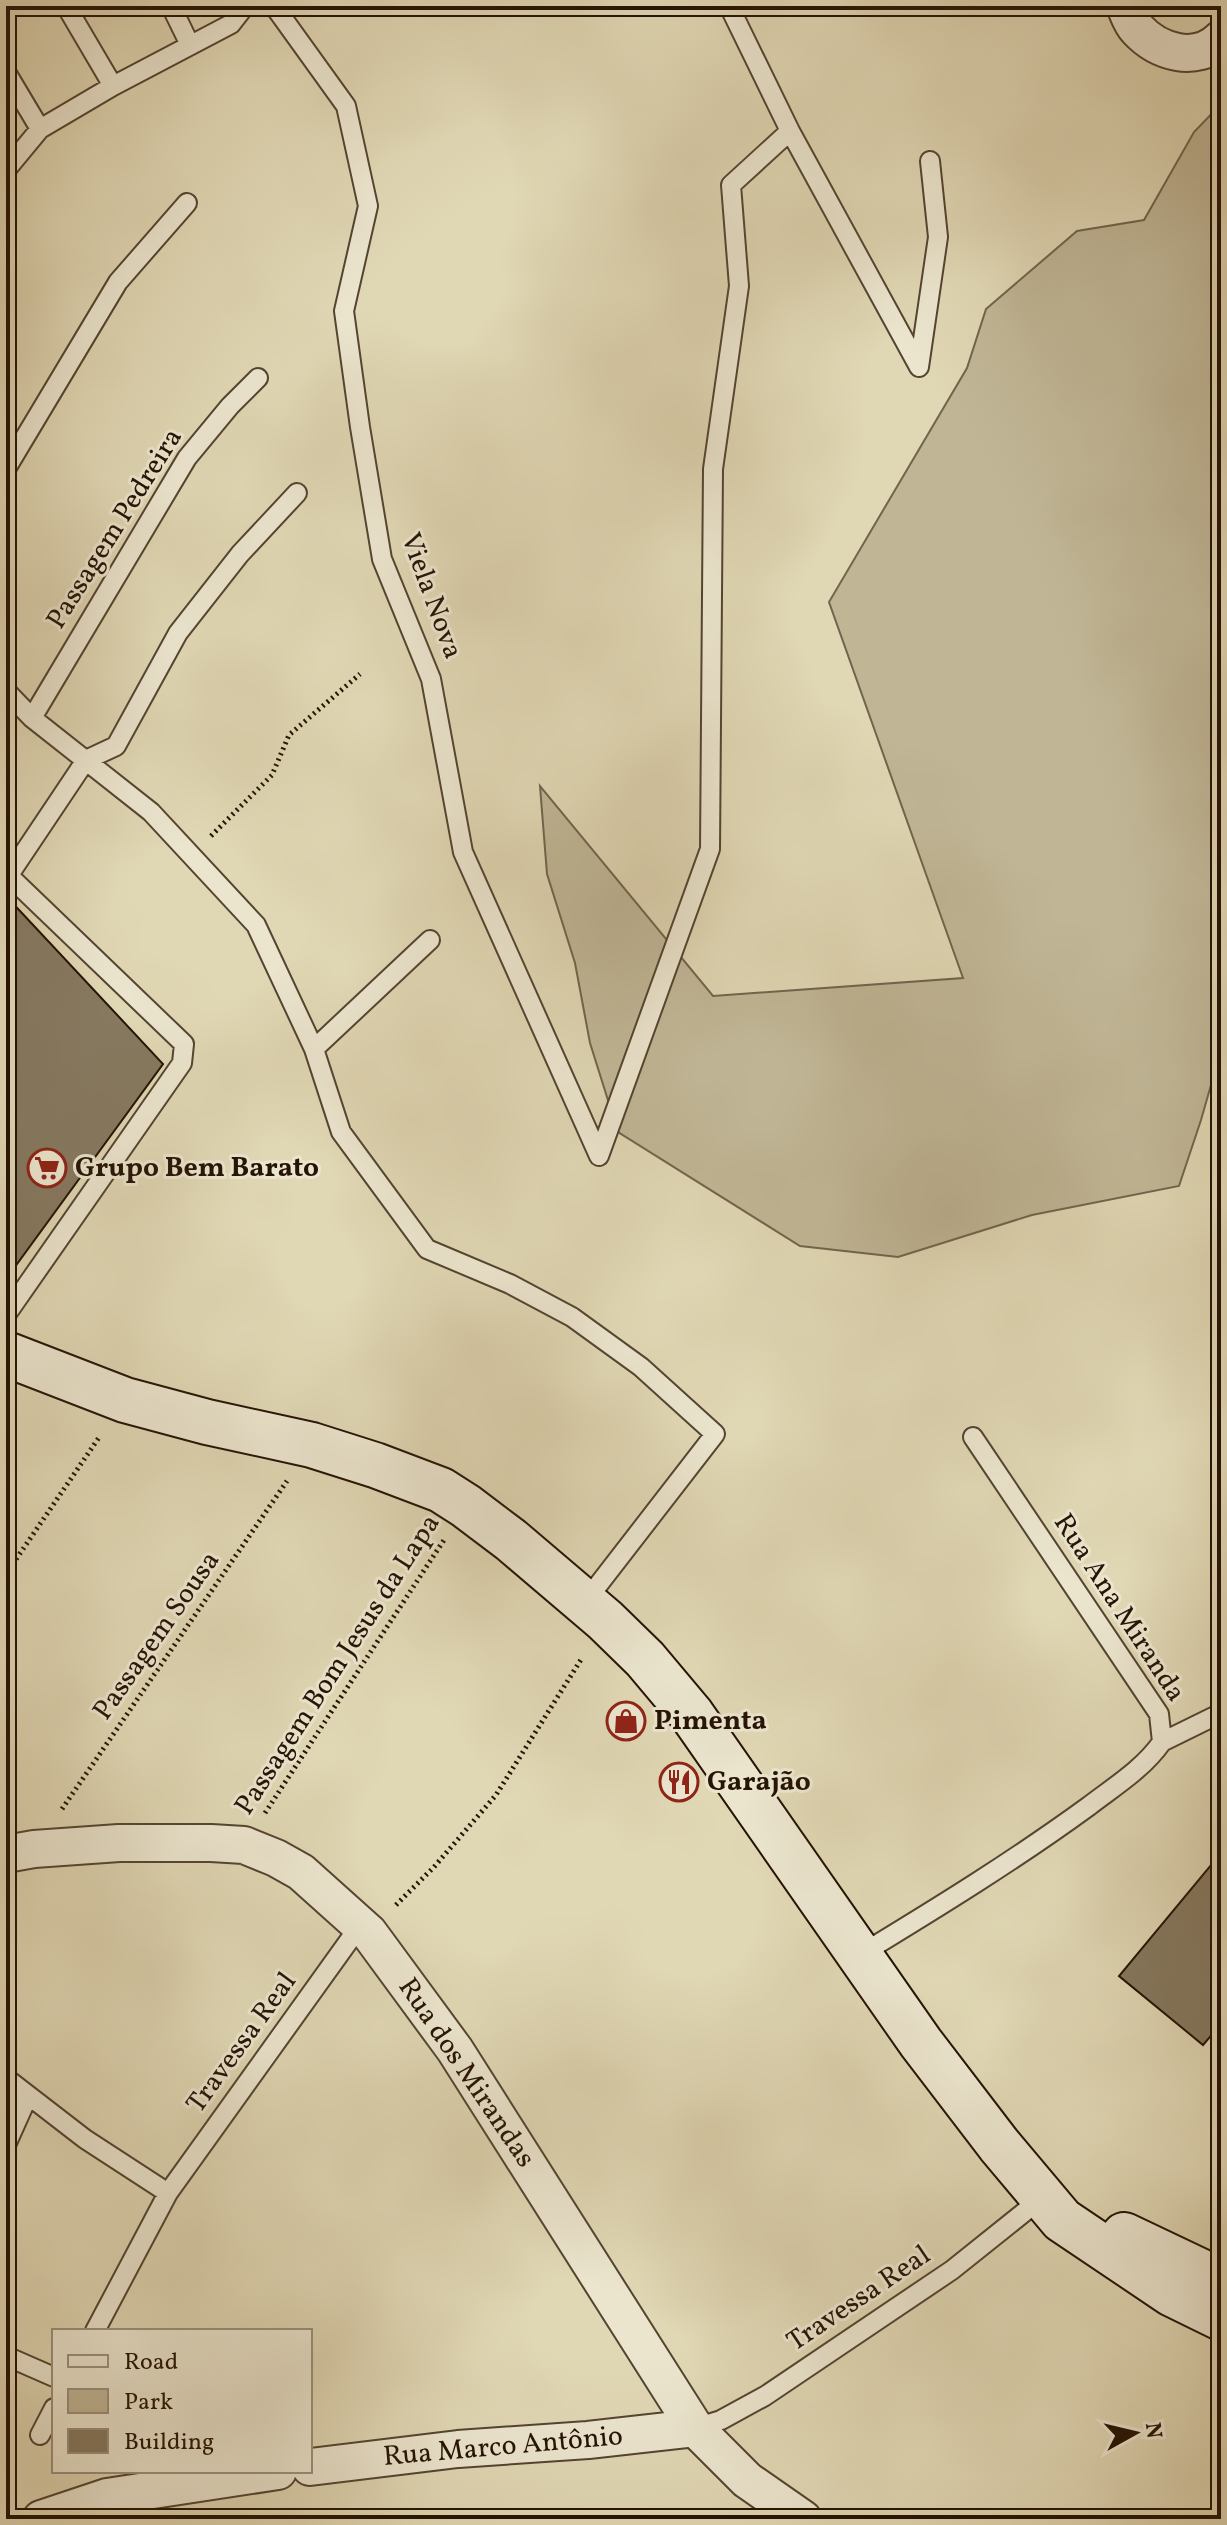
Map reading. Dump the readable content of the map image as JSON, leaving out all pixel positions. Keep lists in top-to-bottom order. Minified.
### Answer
{"streets":{"street":["Rua dos Mirandas","Rua Marco Antônio"],"lane":["Passagem Pedreira","Viela Nova","Rua Ana Miranda","Travessa Real"],"path":["Passagem Sousa","Passagem Bom Jesus da Lapa"]},"crossings":[["Passagem Sousa","Rua dos Mirandas"],["Passagem Bom Jesus da Lapa","Rua dos Mirandas"],["Travessa Real","Rua dos Mirandas"],["Travessa Real","Rua Marco Antônio"],["Rua dos Mirandas","Rua Marco Antônio"]],"places":{"supermarket":["Grupo Bem Barato"],"shop":["Pimenta"],"restaurant":["Garajão"]},"legend":["Road","Park","Building"],"north":"right"}
